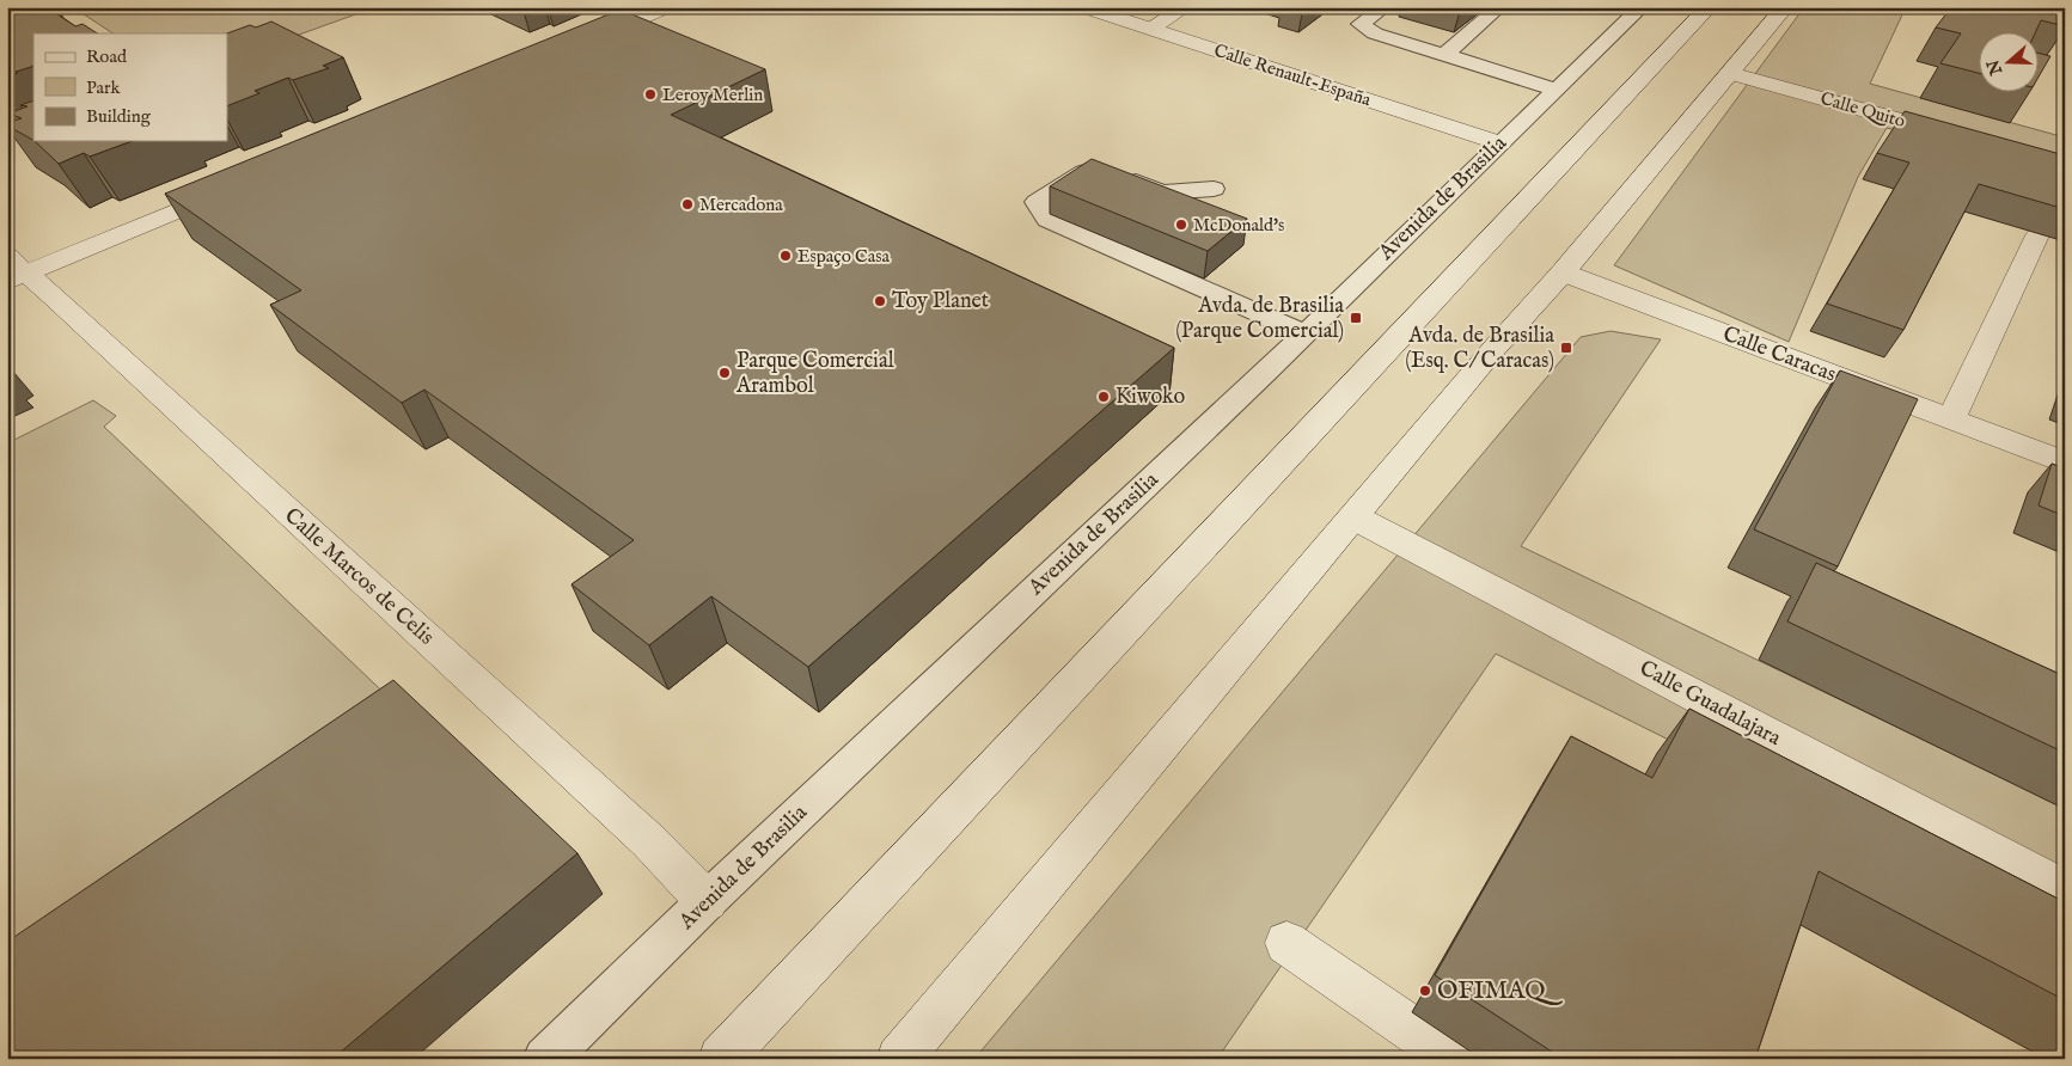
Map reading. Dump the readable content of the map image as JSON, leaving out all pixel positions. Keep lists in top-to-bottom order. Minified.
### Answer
{"streets":{"street":["Calle Renault-España","Calle Quito","Calle Caracas","Calle Marcos de Celis","Calle Guadalajara"],"lane":["Avenida de Brasilia"]},"crossings":[["Calle Renault-España","Avenida de Brasilia"],["Avenida de Brasilia","Calle Marcos de Celis"]],"places":{"other":["Leroy Merlin","Mercadona","McDonald's","Espaço Casa","Toy Planet","Parque Comercial Arambol","Kiwoko","OFIMAQ"],"transit":["Avda. de Brasilia (Parque Comercial)","Avda. de Brasilia (Esq. C/ Caracas)"]},"legend":["Road","Park","Building"],"north":"left"}
